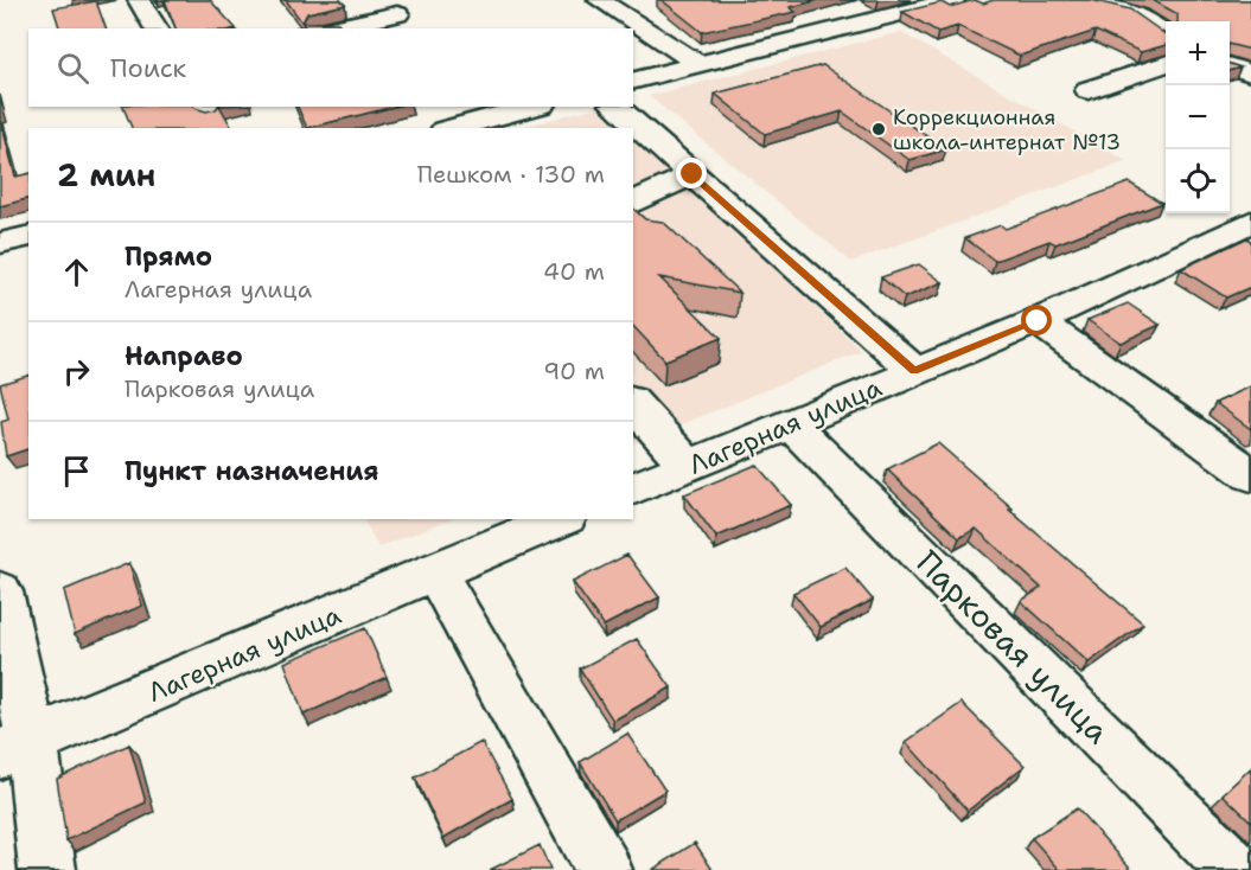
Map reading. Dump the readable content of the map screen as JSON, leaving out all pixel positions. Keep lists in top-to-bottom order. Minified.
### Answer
{"streets":{"street":["Лагерная улица","Парковая улица"]},"crossings":[["Лагерная улица","Парковая улица"]],"places":["Коррекционная школа-интернат №13"],"page":{"map_buttons":["+","−"],"search":"Поиск","heading":["2 мин","Пешком · 130 m"],"list":[["Прямо","Лагерная улица","40 m"],["Направо","Парковая улица","90 m"],"Пункт назначения"]}}
